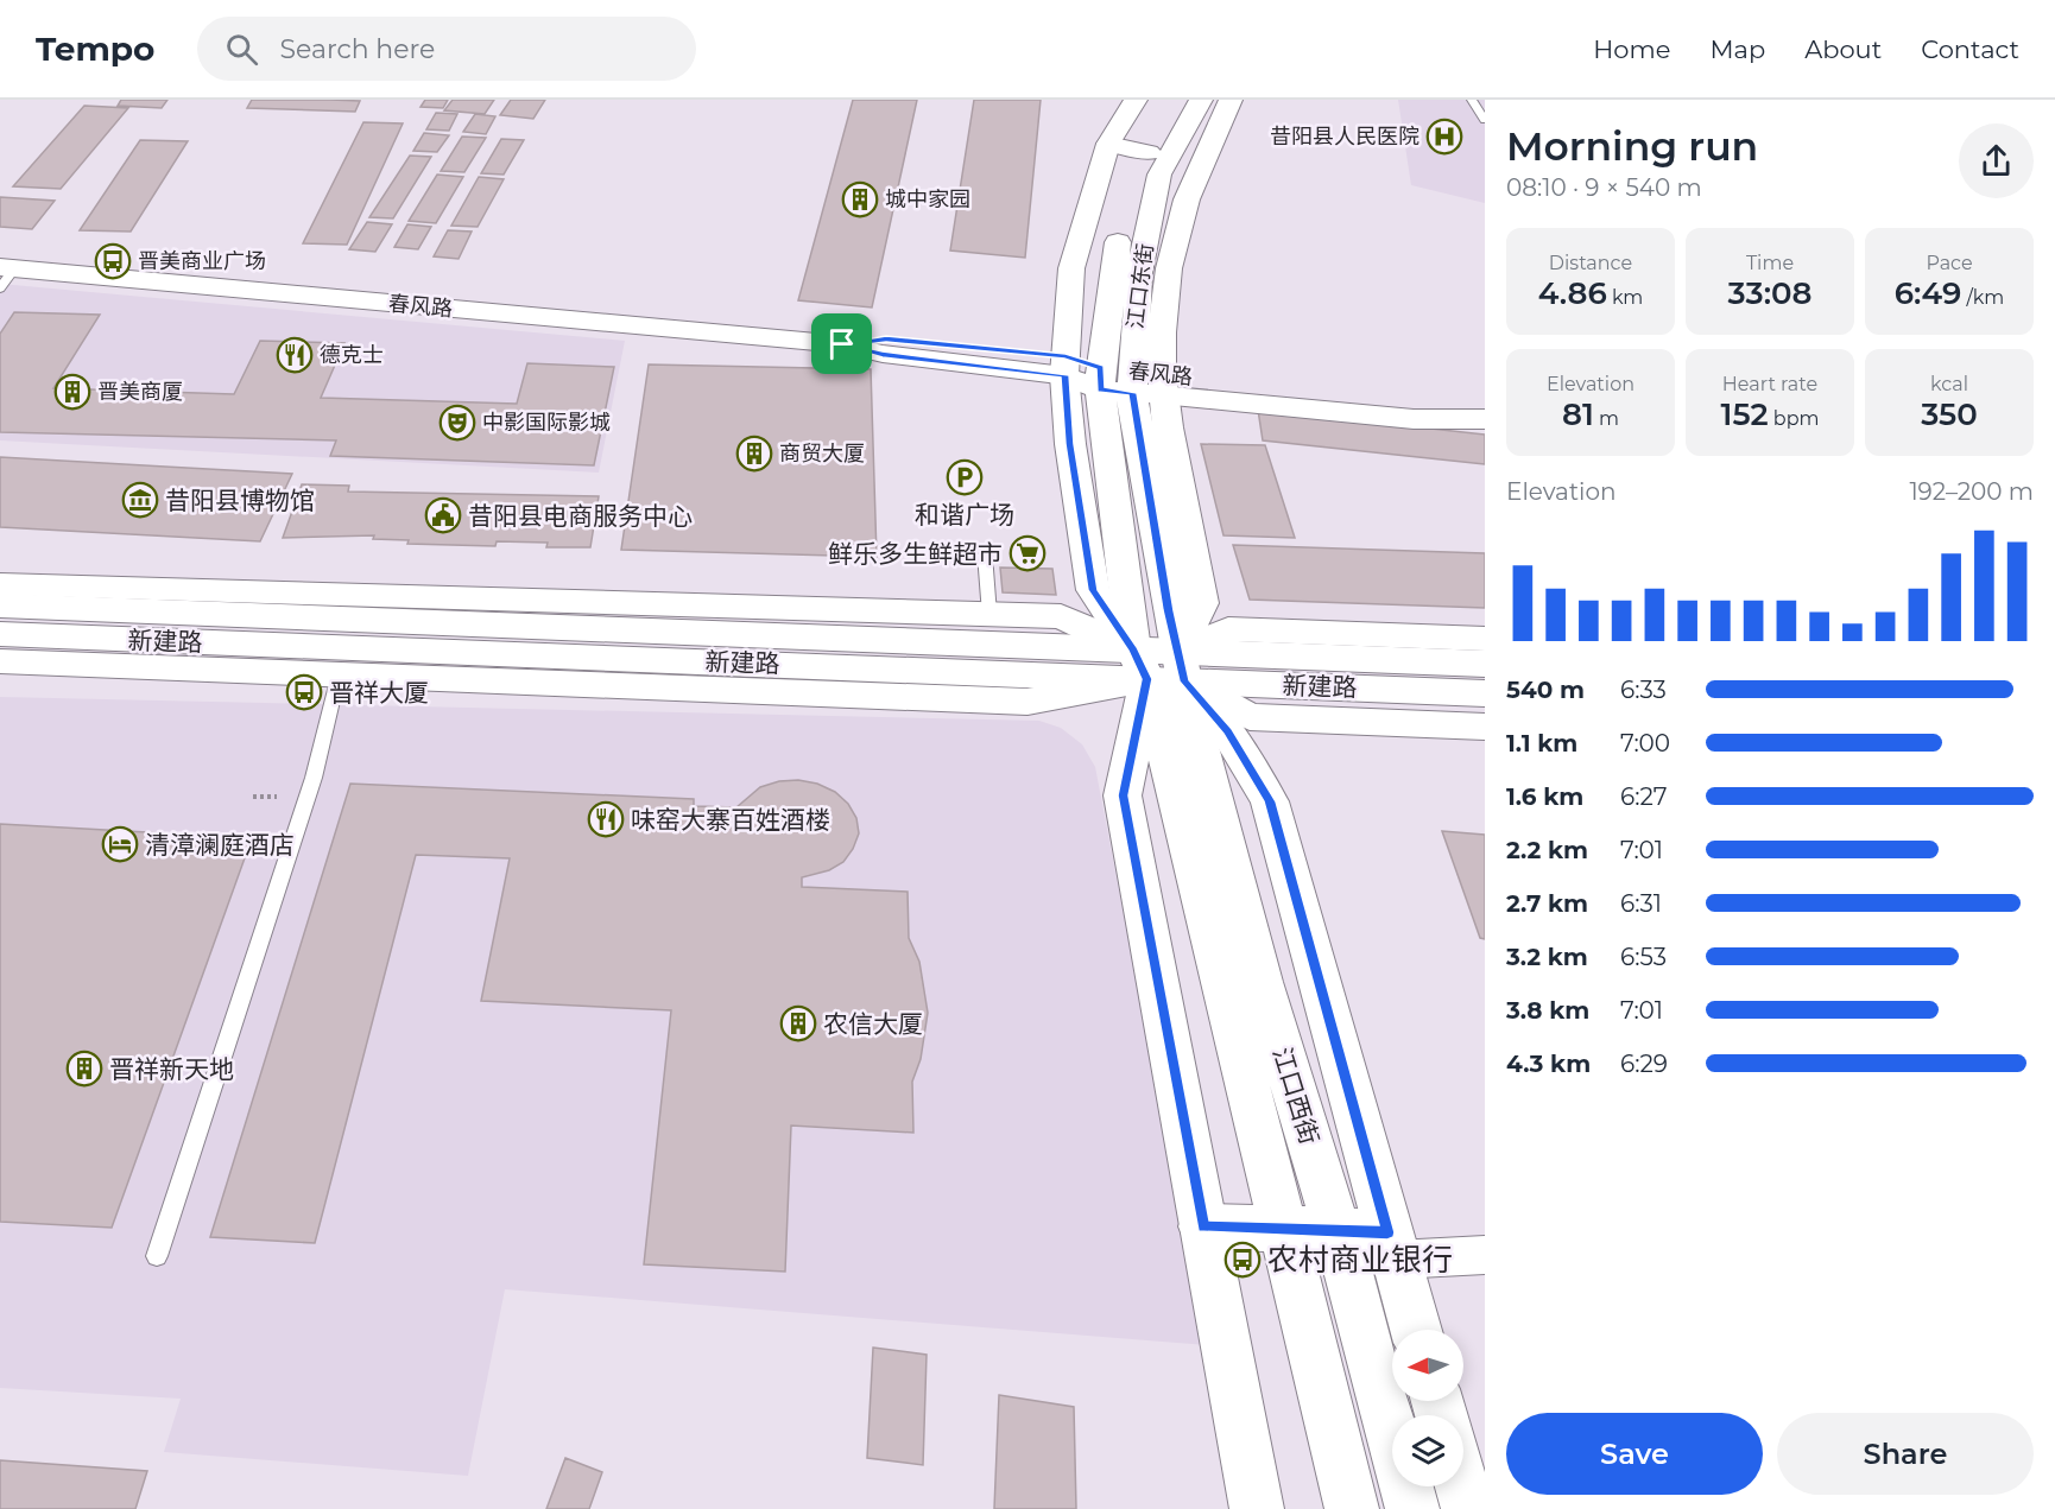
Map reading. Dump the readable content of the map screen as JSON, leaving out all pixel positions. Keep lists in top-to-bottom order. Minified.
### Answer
{"streets":{"main road":["江口东街","春风路","新建路","江口西街"]},"crossings":[["江口东街","春风路"],["江口东街","新建路"],["江口东街","江口西街"],["新建路","江口西街"]],"places":{"hospital":["昔阳县人民医院"],"building":["城中家园","晋美商厦","商贸大厦","农信大厦","晋祥新天地"],"bus stop":["晋美商业广场","晋祥大厦","农村商业银行"],"restaurant":["德克士","味窑大寨百姓酒楼"],"theatre":["中影国际影城"],"parking":["和谐广场"],"museum":["昔阳县博物馆"],"public building":["昔阳县电商服务中心"],"supermarket":["鲜乐多生鲜超市"],"hotel":["清漳澜庭酒店"]},"north":"left","page":{"header":"Tempo","search":"Search here","nav":["Home","Map","About","Contact"],"heading":["Morning run","08:10 · 9 × 540 m"],"stats":[["Distance","4.86 km"],["Time","33:08"],["Pace","6:49 /km"],["Elevation","81 m"],["Heart rate","152 bpm"],["kcal","350"]],"chart":["Elevation","192–200 m"],"list":[{"name":"540 m","note":"6:33"},{"name":"1.1 km","note":"7:00"},{"name":"1.6 km","note":"6:27"},{"name":"2.2 km","note":"7:01"},{"name":"2.7 km","note":"6:31"},{"name":"3.2 km","note":"6:53"},{"name":"3.8 km","note":"7:01"},{"name":"4.3 km","note":"6:29"}],"buttons":["Save","Share"]}}
